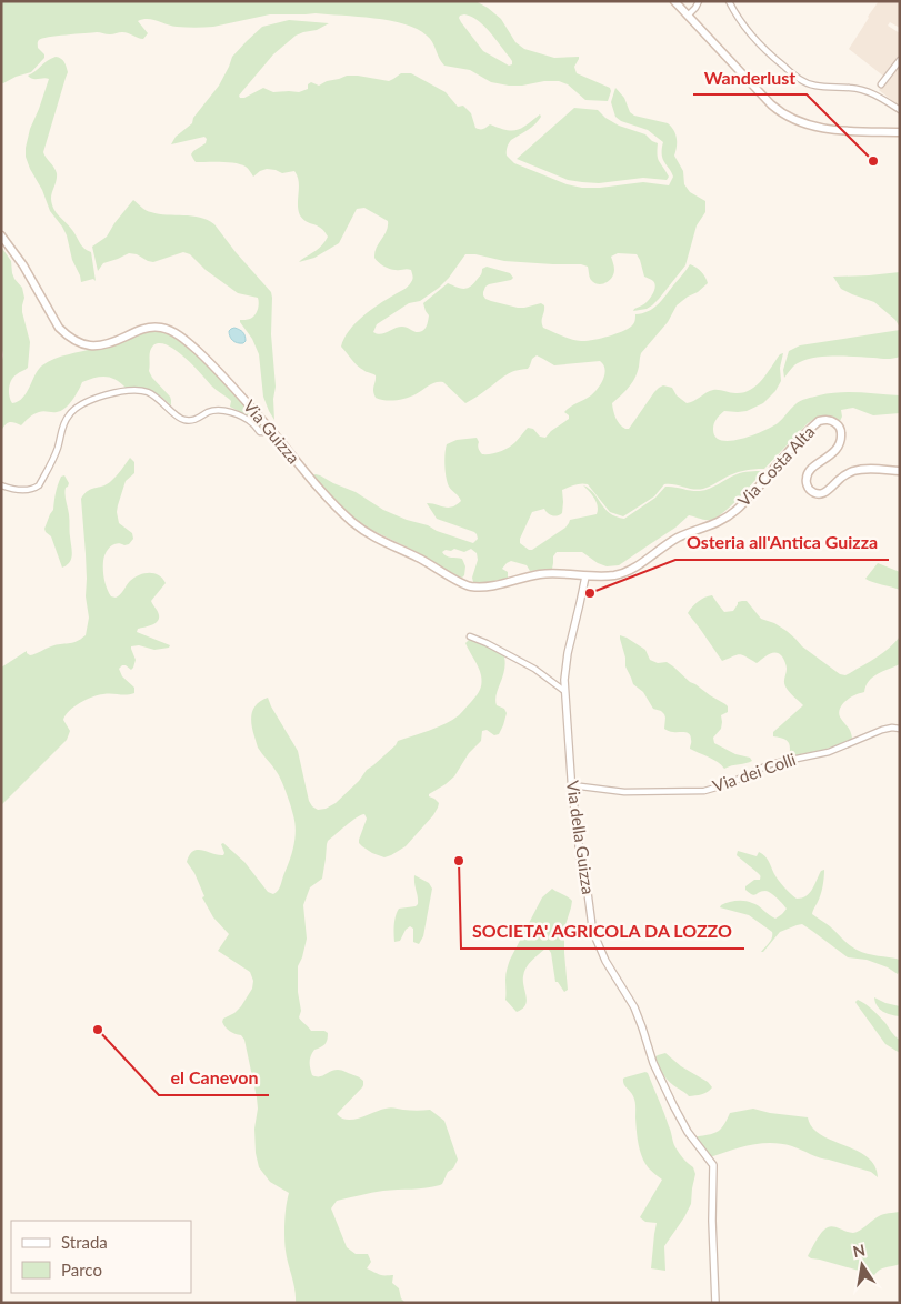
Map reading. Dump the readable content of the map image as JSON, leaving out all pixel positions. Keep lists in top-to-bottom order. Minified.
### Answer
{"streets":{"main road":["Via Guizza","Via Costa Alta"],"street":["Via dei Colli","Via della Guizza"]},"crossings":[["Via Guizza","Via Costa Alta"],["Via Guizza","Via della Guizza"],["Via Costa Alta","Via della Guizza"],["Via dei Colli","Via della Guizza"]],"places":["Wanderlust","Osteria all'Antica Guizza","SOCIETA' AGRICOLA DA LOZZO","el Canevon"],"legend":["Strada","Parco"],"north":"top"}
